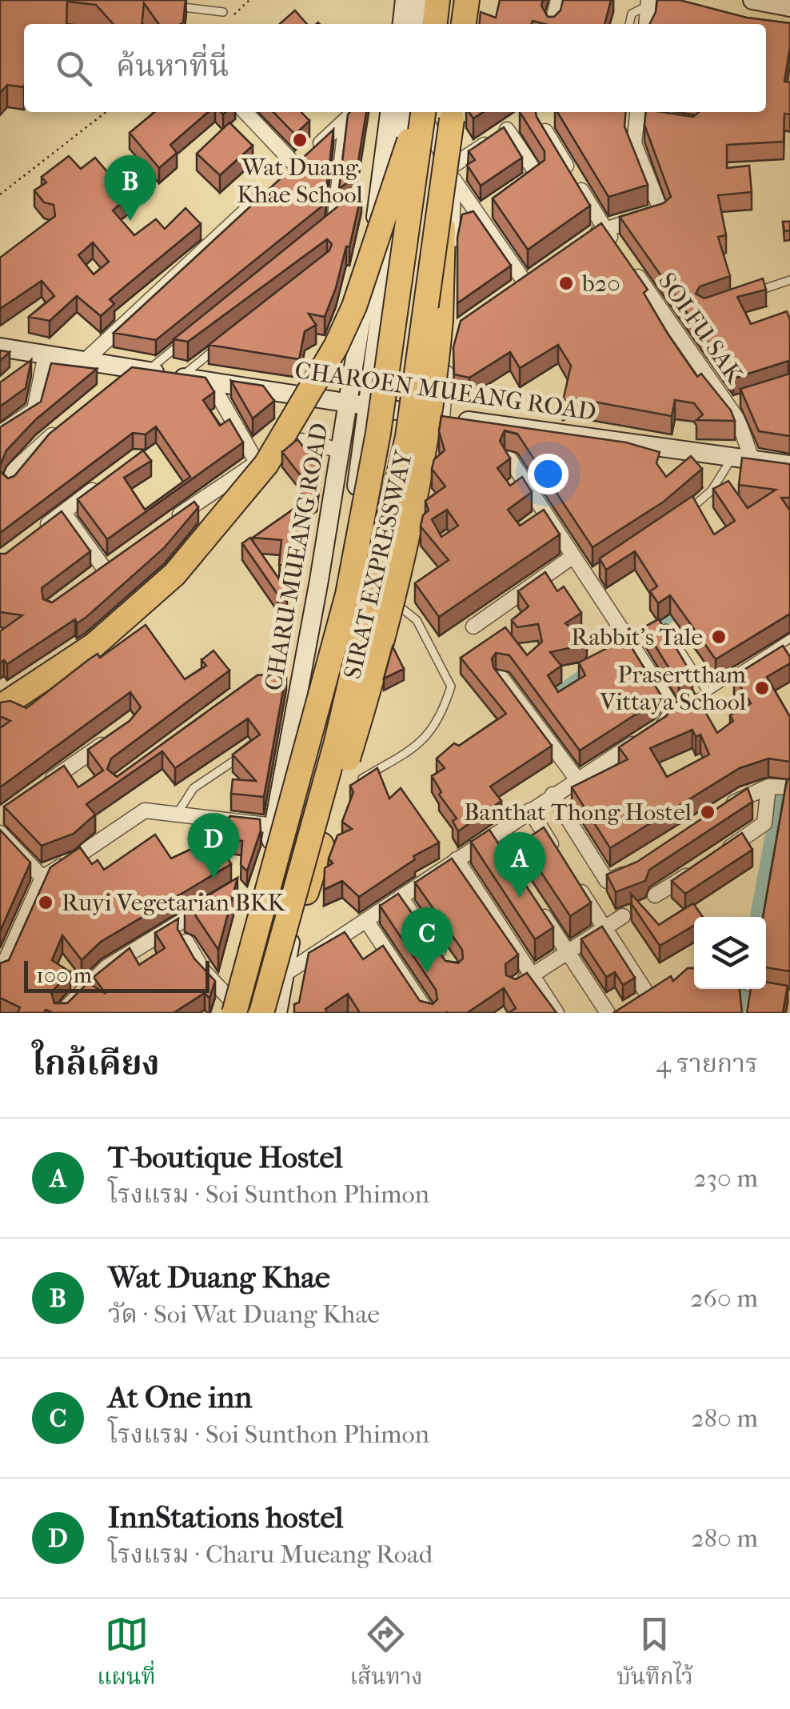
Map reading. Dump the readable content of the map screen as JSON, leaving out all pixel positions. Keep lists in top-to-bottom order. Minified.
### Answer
{"streets":{"highway":["SIRAT EXPRESSWAY"],"main road":["CHAROEN MUEANG ROAD","CHARU MUEANG ROAD"],"street":["SOI FU SAK"]},"crossings":[["SOI FU SAK","CHAROEN MUEANG ROAD"],["CHAROEN MUEANG ROAD","CHARU MUEANG ROAD"]],"places":["Wat Duang Khae School","b20","Rabbit's Tale","Praserttham Vittaya School","Banthat Thong Hostel","Ruyi Vegetarian BKK"],"scale_bar":"100 m","page":{"search":"ค้นหาที่นี่","pins":["B","D","A","C"],"scale":"100 m","heading":["ใกล้เคียง","4 รายการ"],"list":[{"mark":"A","name":"T-boutique Hostel","note":"โรงแรม · Soi Sunthon Phimon","value":"230 m"},{"mark":"B","name":"Wat Duang Khae","note":"วัด · Soi Wat Duang Khae","value":"260 m"},{"mark":"C","name":"At One inn","note":"โรงแรม · Soi Sunthon Phimon","value":"280 m"},{"mark":"D","name":"InnStations hostel","note":"โรงแรม · Charu Mueang Road","value":"280 m"}],"nav":["แผนที่","เส้นทาง","บันทึกไว้"]}}
